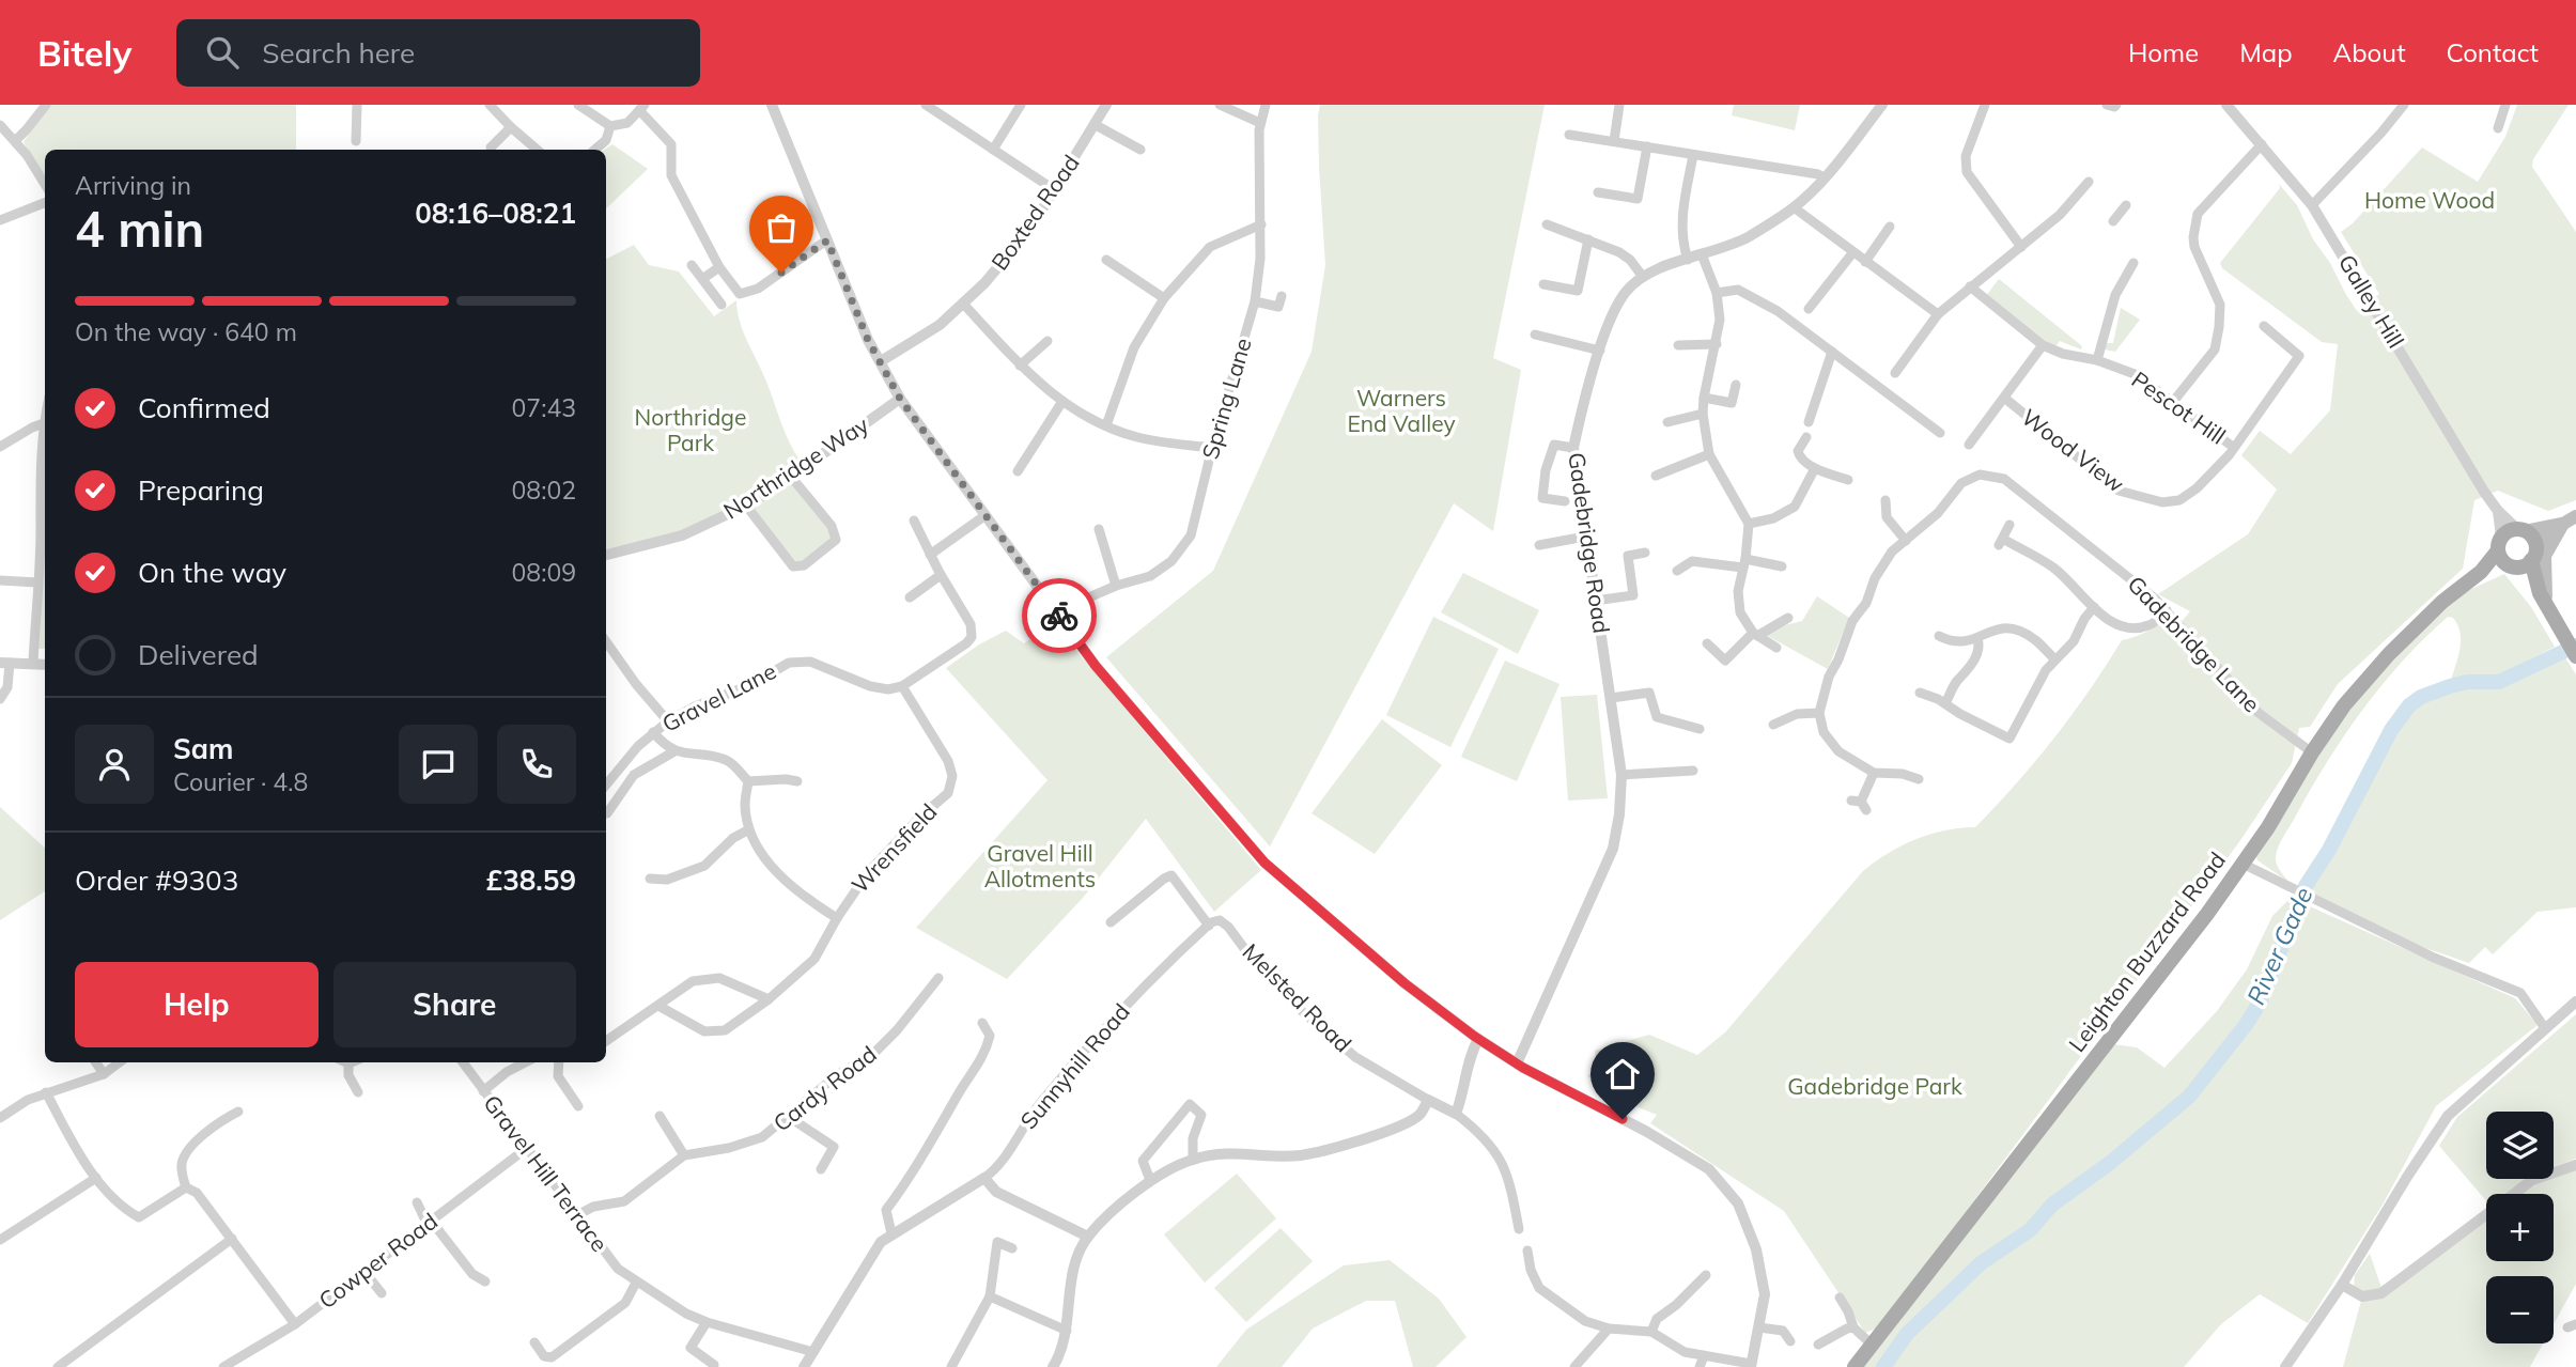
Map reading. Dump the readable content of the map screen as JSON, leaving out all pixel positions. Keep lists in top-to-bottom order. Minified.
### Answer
{"streets":{"main road":["Leighton Buzzard Road"],"street":["Boxted Road","Galley Hill","Spring Lane","Pescot Hill","Wood View","Northridge Way","Gadebridge Road","Gadebridge Lane","Gravel Lane","Wrensfield","Melsted Road","Sunnyhill Road","Cardy Road","Gravel Hill Terrace","Cowper Road"]},"crossings":[["Galley Hill","Leighton Buzzard Road"],["Pescot Hill","Wood View"],["Gadebridge Lane","Leighton Buzzard Road"],["Gravel Lane","Wrensfield"],["Melsted Road","Sunnyhill Road"],["Cardy Road","Gravel Hill Terrace"],["Gravel Hill Terrace","Cowper Road"]],"water":["River Gade"],"parks":["Home Wood","Warners End Valley","Northridge Park","Gravel Hill Allotments","Gadebridge Park"],"page":{"header":"Bitely","search":"Search here","nav":["Home","Map","About","Contact"],"heading":["4 min","Arriving in","08:16–08:21"],"panel":["Sam","Courier · 4.8","Order #9303","£38.59"],"bar":"On the way · 640 m","list":[["Confirmed","07:43"],["Preparing","08:02"],["On the way","08:09"],"Delivered"],"buttons":["Help","Share"],"map_buttons":["+","−"]}}
